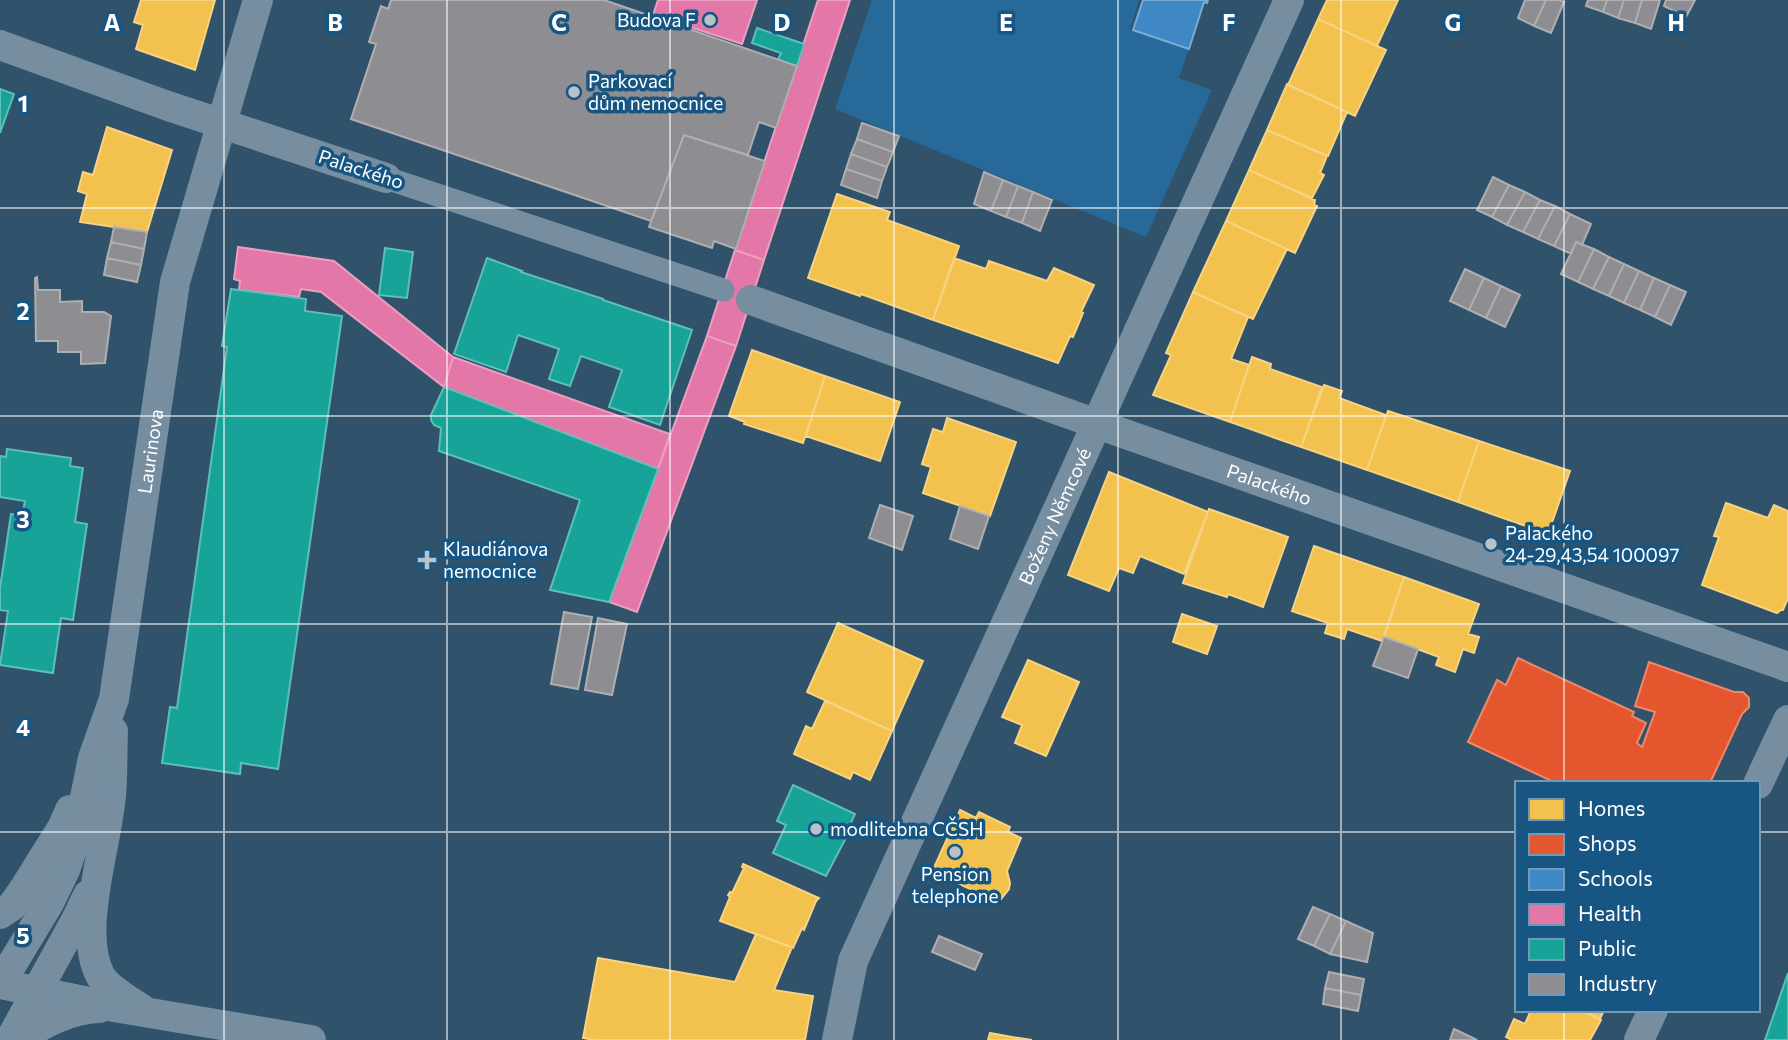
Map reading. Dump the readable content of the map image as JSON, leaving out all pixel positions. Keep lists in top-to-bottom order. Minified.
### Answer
{"streets":{"street":["Palackého","Laurinova","Boženy Němcové"]},"crossings":[["Palackého","Laurinova"],["Palackého","Boženy Němcové"]],"places":{"other":["Budova F","Parkovací dům nemocnice","Palackého 24-29,43,54 100097","modlitebna CČSH","Pension telephone"],"health":["Klaudiánova nemocnice"]},"legend":["Homes","Shops","Schools","Health","Public","Industry"],"grid":{"columns":["A","B","C","D","E","F","G","H"],"rows":["1","2","3","4","5"]}}
